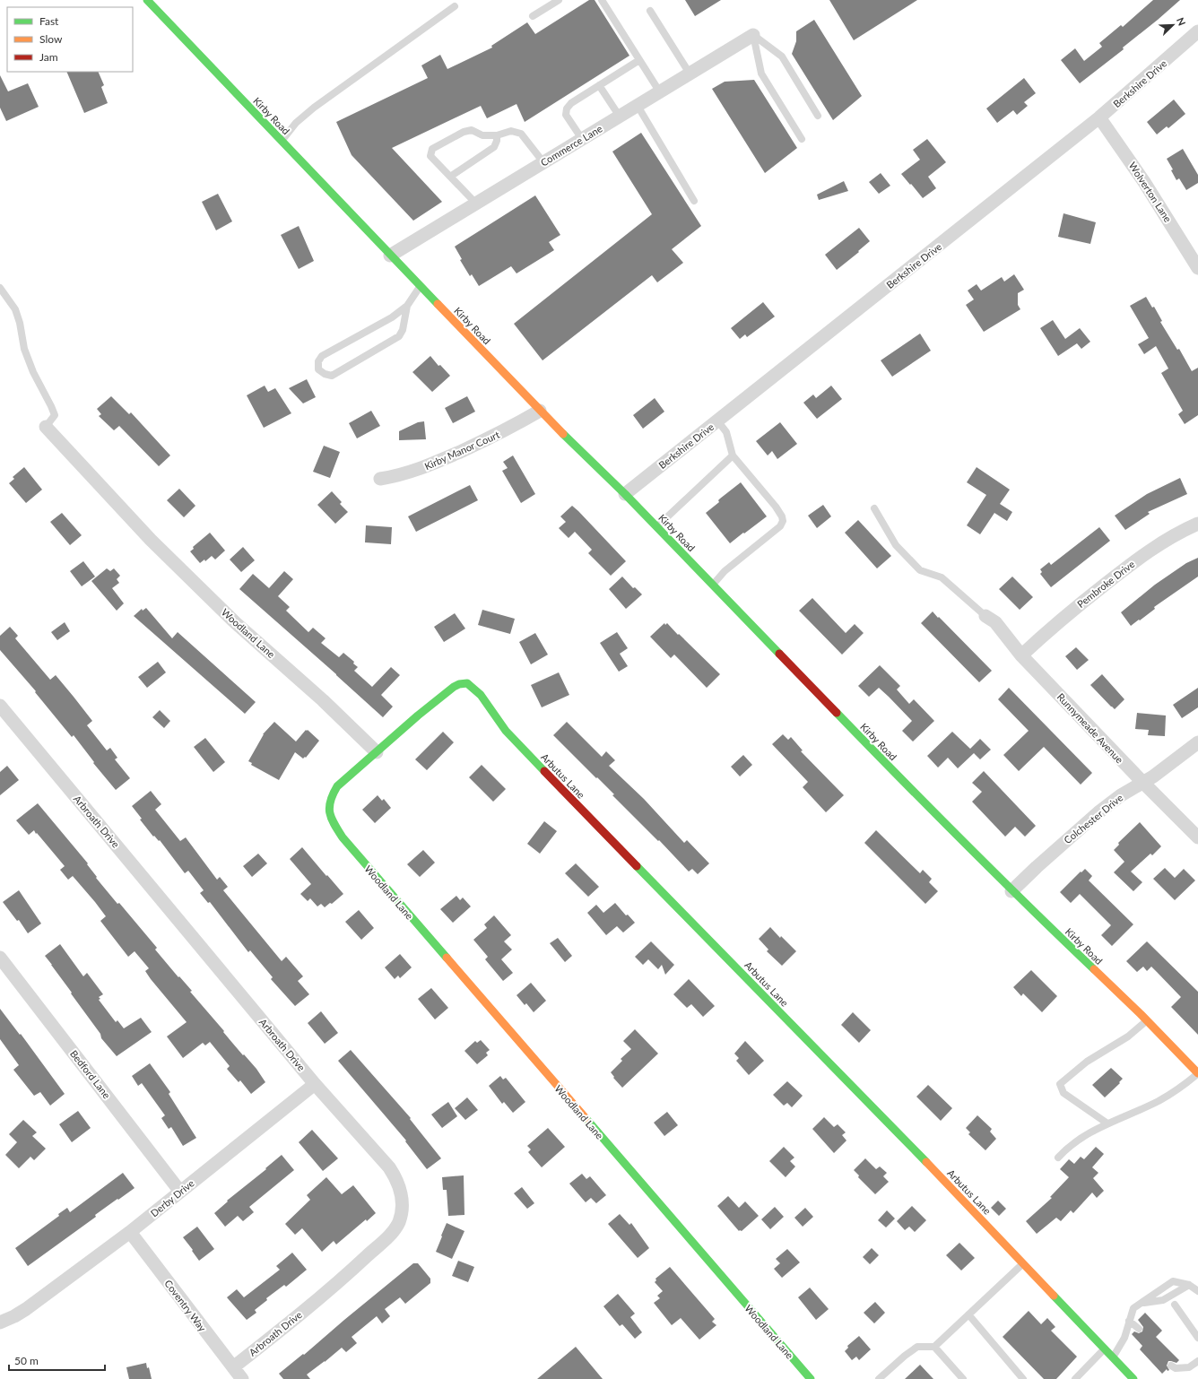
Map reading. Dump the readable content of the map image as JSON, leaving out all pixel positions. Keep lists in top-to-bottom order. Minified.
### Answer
{"streets":{"street":["Berkshire Drive","Kirby Road","Commerce Lane","Wolverton Lane","Kirby Manor Court","Pembroke Drive","Woodland Lane","Runnymeade Avenue","Arbutus Lane","Colchester Drive","Arbroath Drive","Bedford Lane","Derby Drive","Coventry Way"]},"crossings":[["Berkshire Drive","Kirby Road"],["Berkshire Drive","Wolverton Lane"],["Kirby Road","Commerce Lane"],["Kirby Road","Kirby Manor Court"],["Kirby Road","Colchester Drive"],["Pembroke Drive","Runnymeade Avenue"],["Woodland Lane","Arbutus Lane"],["Runnymeade Avenue","Colchester Drive"],["Arbroath Drive","Derby Drive"],["Arbroath Drive","Coventry Way"],["Bedford Lane","Derby Drive"],["Derby Drive","Coventry Way"]],"legend":["Fast","Slow","Jam"],"scale_bar":"50 m","north":"top right"}
